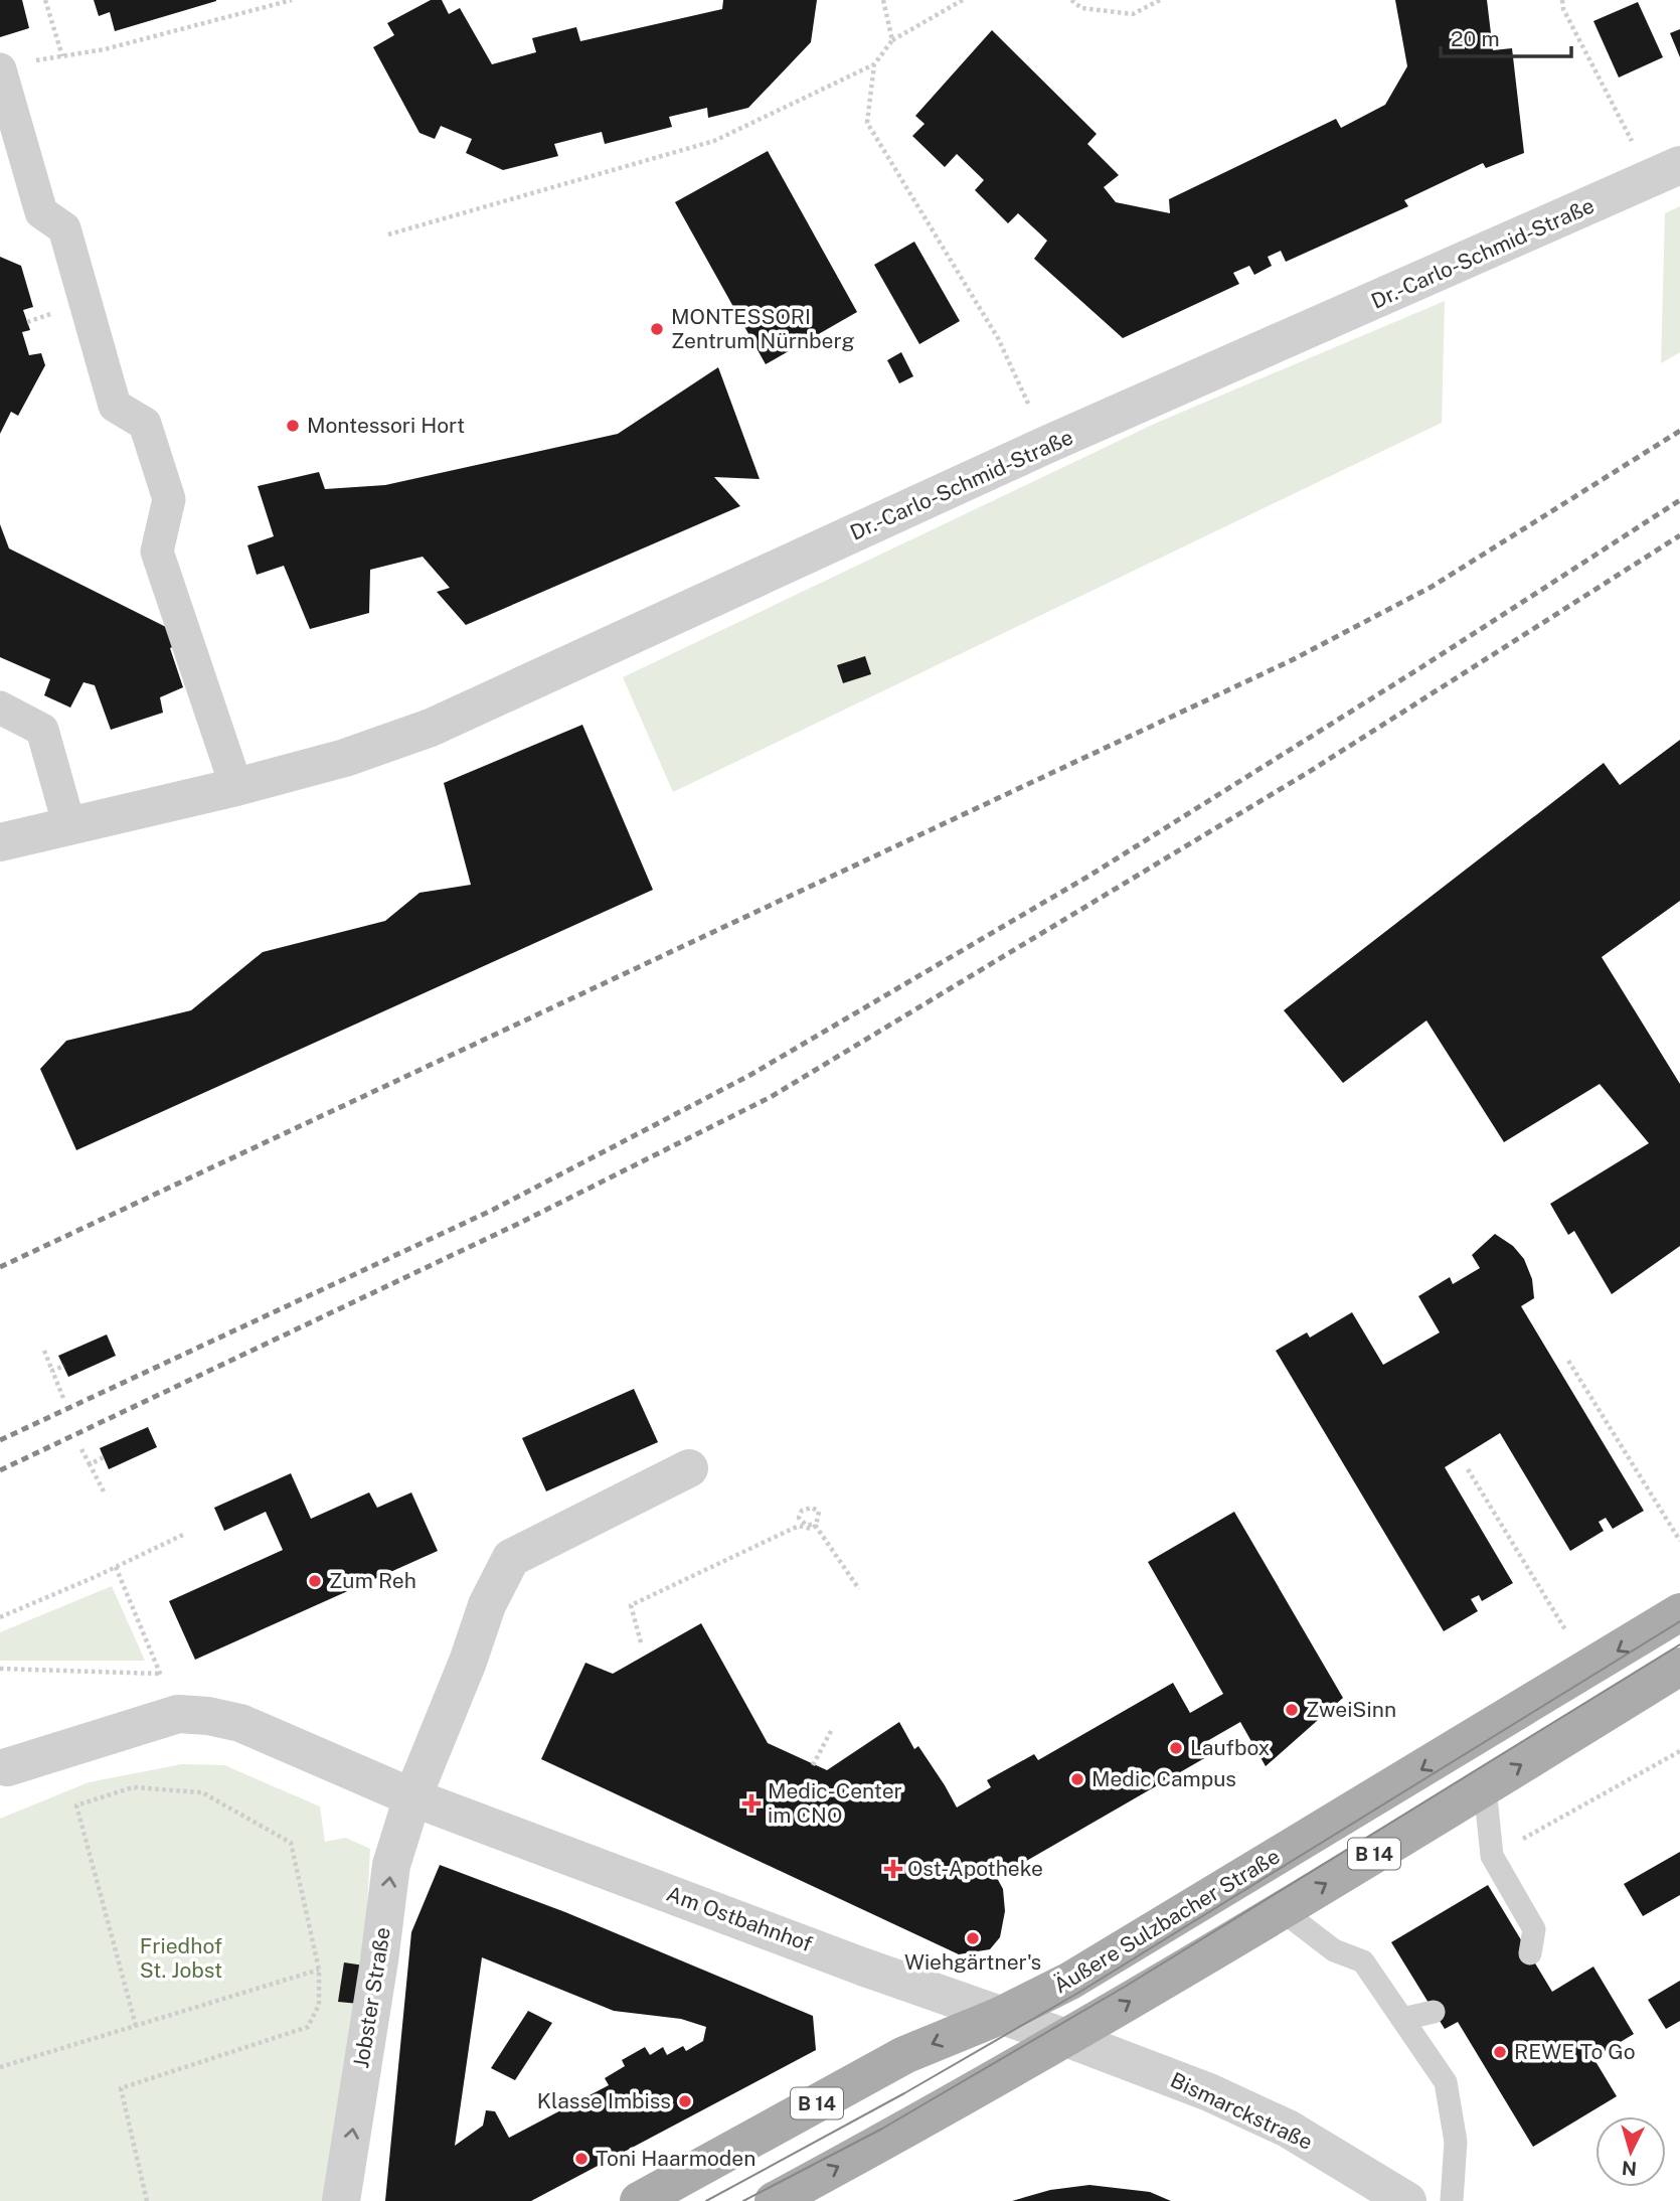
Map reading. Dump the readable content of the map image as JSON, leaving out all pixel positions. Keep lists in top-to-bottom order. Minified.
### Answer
{"streets":{"main road":["B 14","Äußere Sulzbacher Straße"],"street":["Dr.-Carlo-Schmid-Straße","Am Ostbahnhof","Jobster Straße","Bismarckstraße"]},"crossings":[["B 14","Am Ostbahnhof"],["B 14","Bismarckstraße"],["Am Ostbahnhof","Äußere Sulzbacher Straße"],["Am Ostbahnhof","Jobster Straße"],["Am Ostbahnhof","Bismarckstraße"]],"one_way":["Jobster Straße"],"parks":["Friedhof St. Jobst"],"places":{"other":["MONTESSORI Zentrum Nürnberg","Montessori Hort","Zum Reh","ZweiSinn","Laufbox","Medic Campus","Wiehgärtner's","REWE To Go","Klasse Imbiss","Toni Haarmoden"],"health":["Medic-Center im CNO","Ost-Apotheke"]},"scale_bar":"20 m","north":"bottom"}
